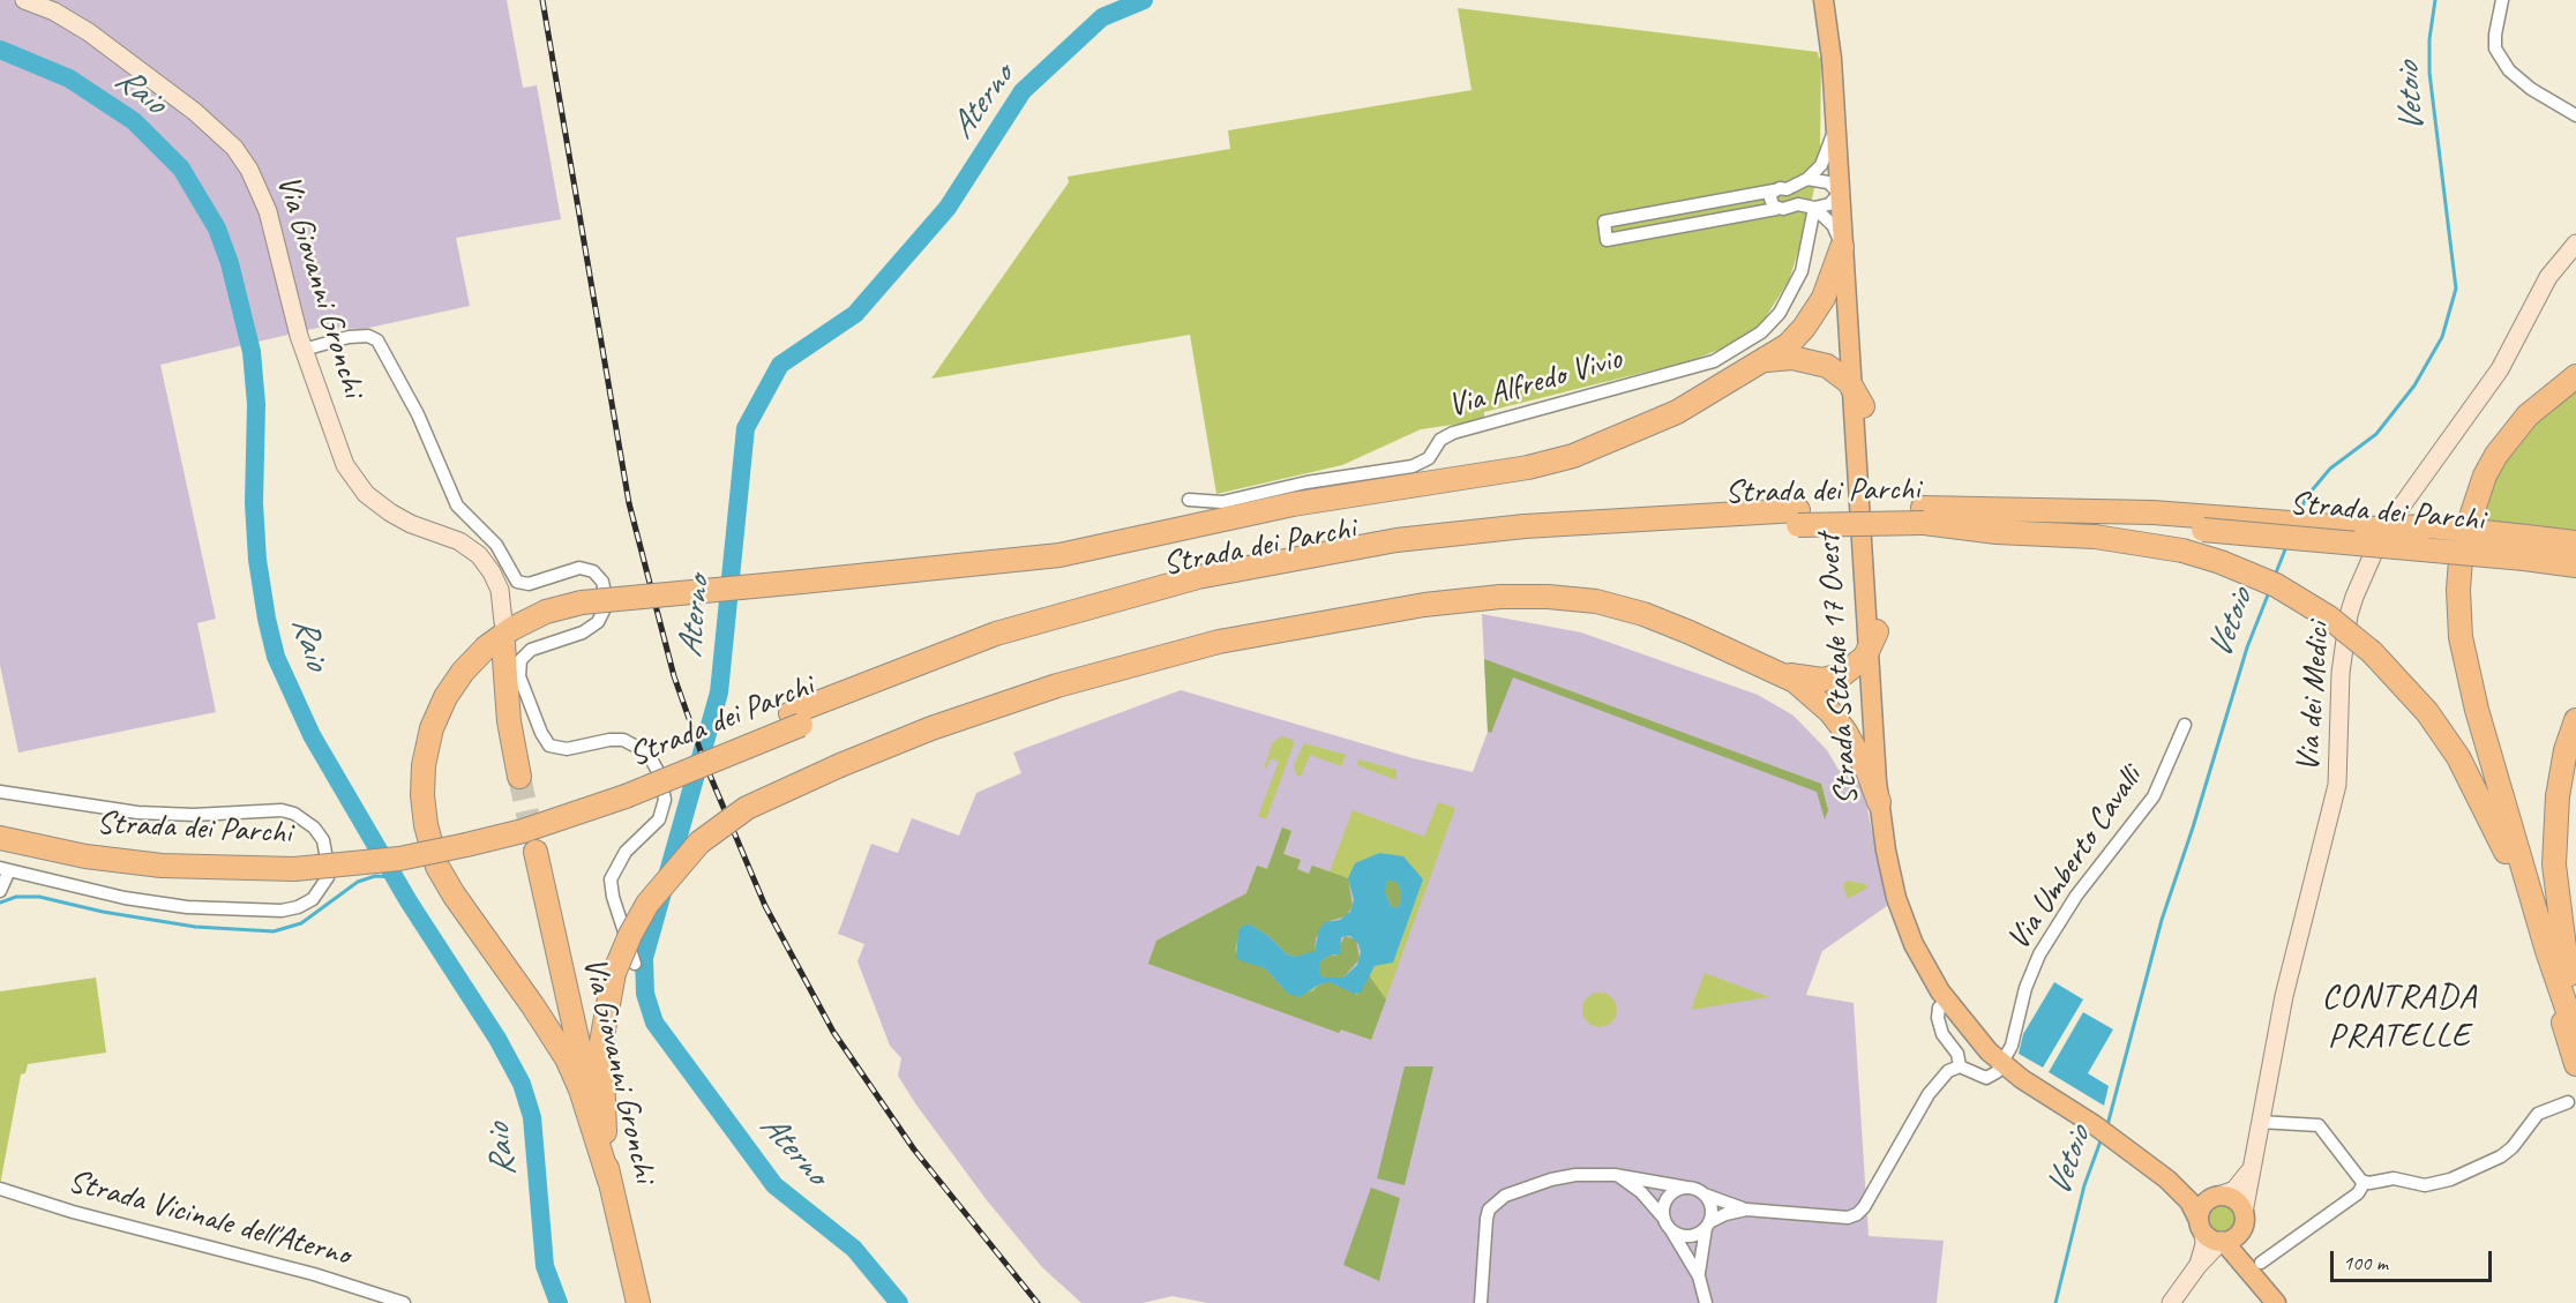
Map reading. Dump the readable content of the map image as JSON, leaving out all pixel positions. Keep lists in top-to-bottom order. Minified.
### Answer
{"streets":{"highway":["Via Giovanni Gronchi","Strada dei Parchi"],"main road":["Strada Statale 17 Ovest"],"street":["Via Alfredo Vivio","Via dei Medici","Via Umberto Cavalli","Strada Vicinale dell'Aterno"]},"crossings":[["Strada Statale 17 Ovest","Via dei Medici"],["Strada Statale 17 Ovest","Via Umberto Cavalli"]],"districts":["CONTRADA PRATELLE"],"water":["Raio","Vetoio","Aterno"],"scale_bar":"100 m"}
